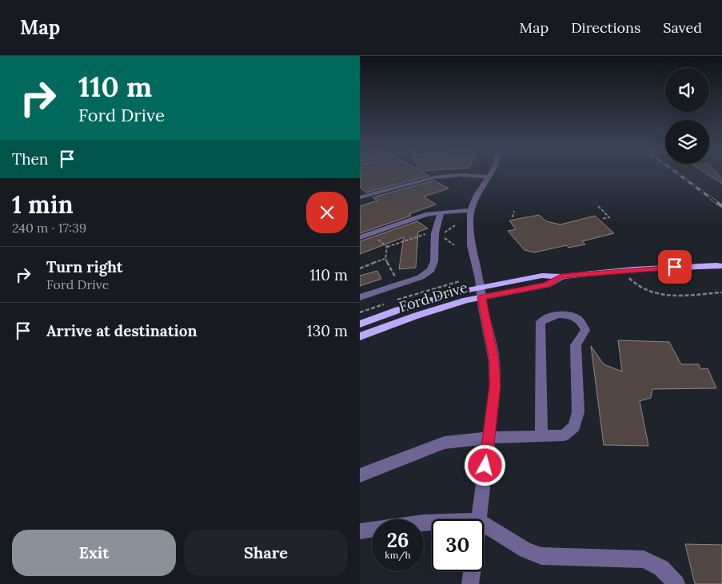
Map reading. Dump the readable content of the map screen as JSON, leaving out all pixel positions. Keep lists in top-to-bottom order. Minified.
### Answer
{"streets":{"main road":["Ford Drive"]},"page":{"header":"Map","nav":["Map","Directions","Saved"],"turn":["110 m","Ford Drive"],"then":"Then","heading":["1 min","240 m · 17:39"],"list":[{"name":"Turn right","note":"Ford Drive","value":"110 m"},{"name":"Arrive at destination","value":"130 m"}],"speed":"26 km/h","limit":"30","buttons":["Exit","Share"]}}
